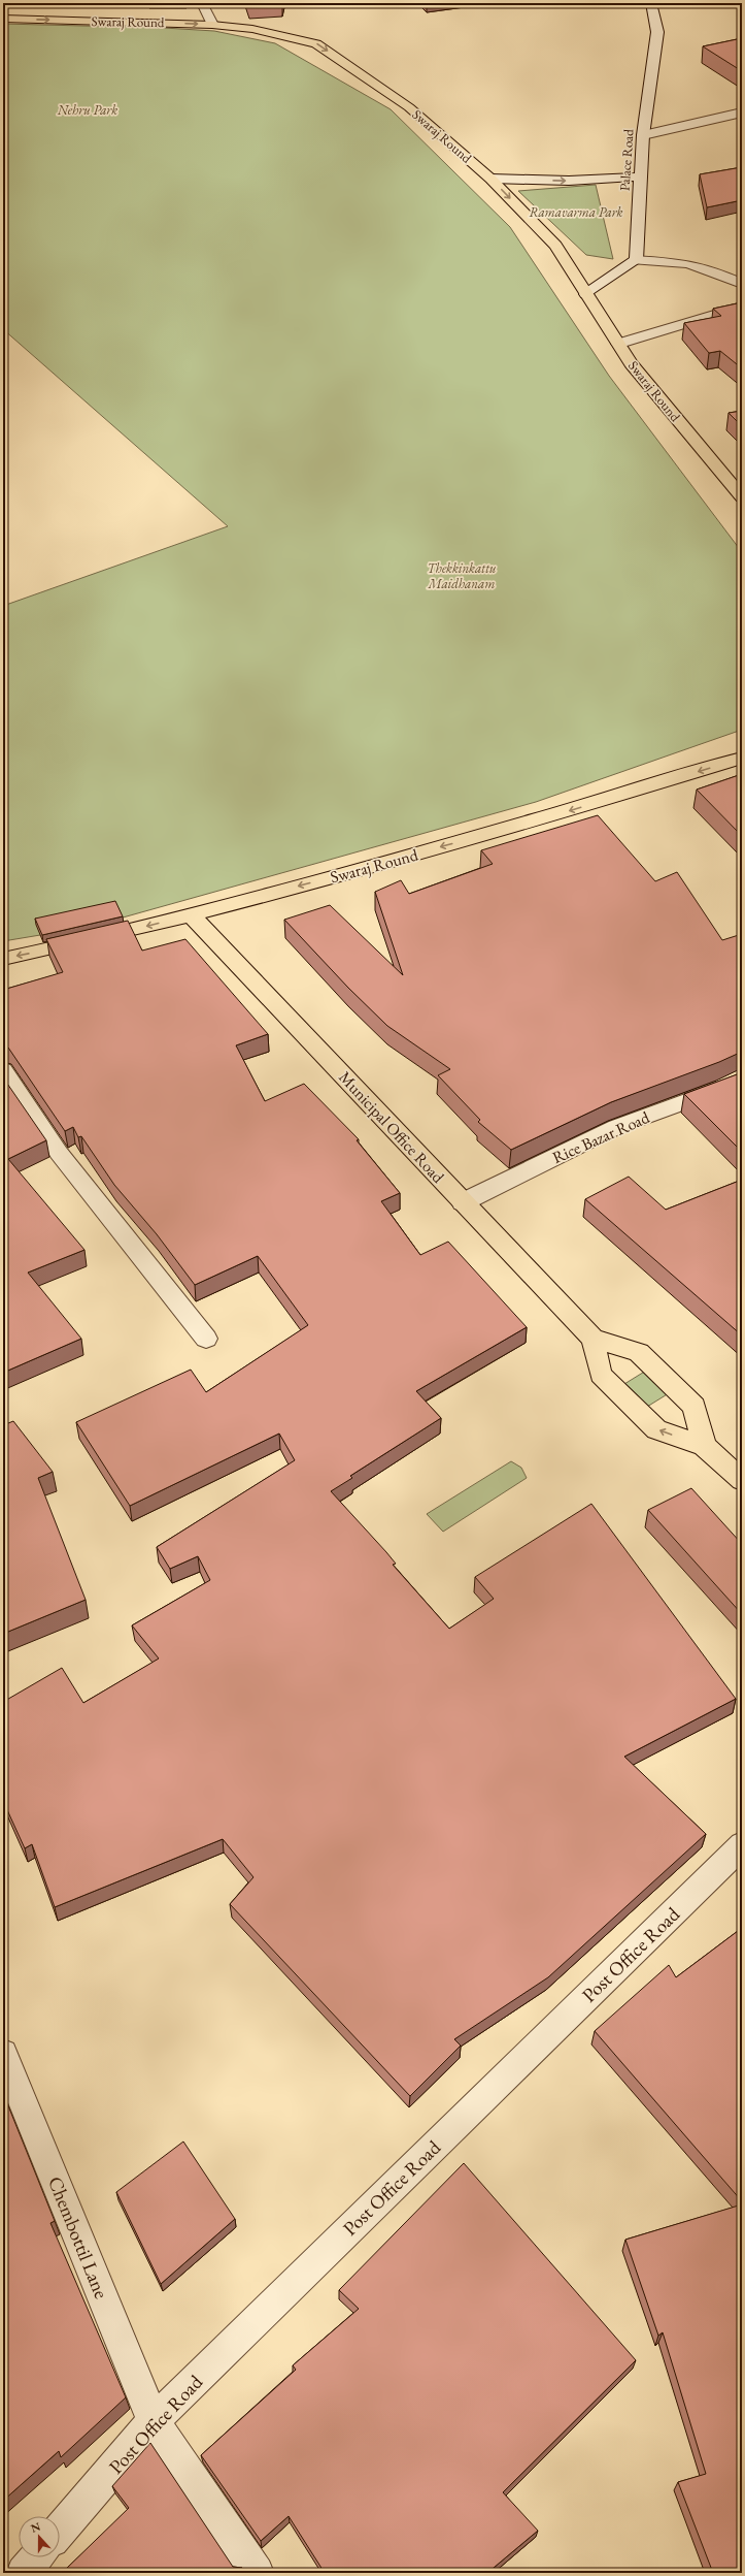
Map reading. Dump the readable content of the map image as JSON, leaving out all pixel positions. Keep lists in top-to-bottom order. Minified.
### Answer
{"streets":{"main road":["Swaraj Round","Municipal Office Road"],"street":["Palace Road","Rice Bazar Road","Post Office Road","Chembottil Lane"]},"crossings":[["Swaraj Round","Municipal Office Road"],["Municipal Office Road","Rice Bazar Road"],["Post Office Road","Chembottil Lane"]],"parks":["Nehru Park","Ramavarma Park","Thekkinkattu Maidhanam"],"north":"top"}
